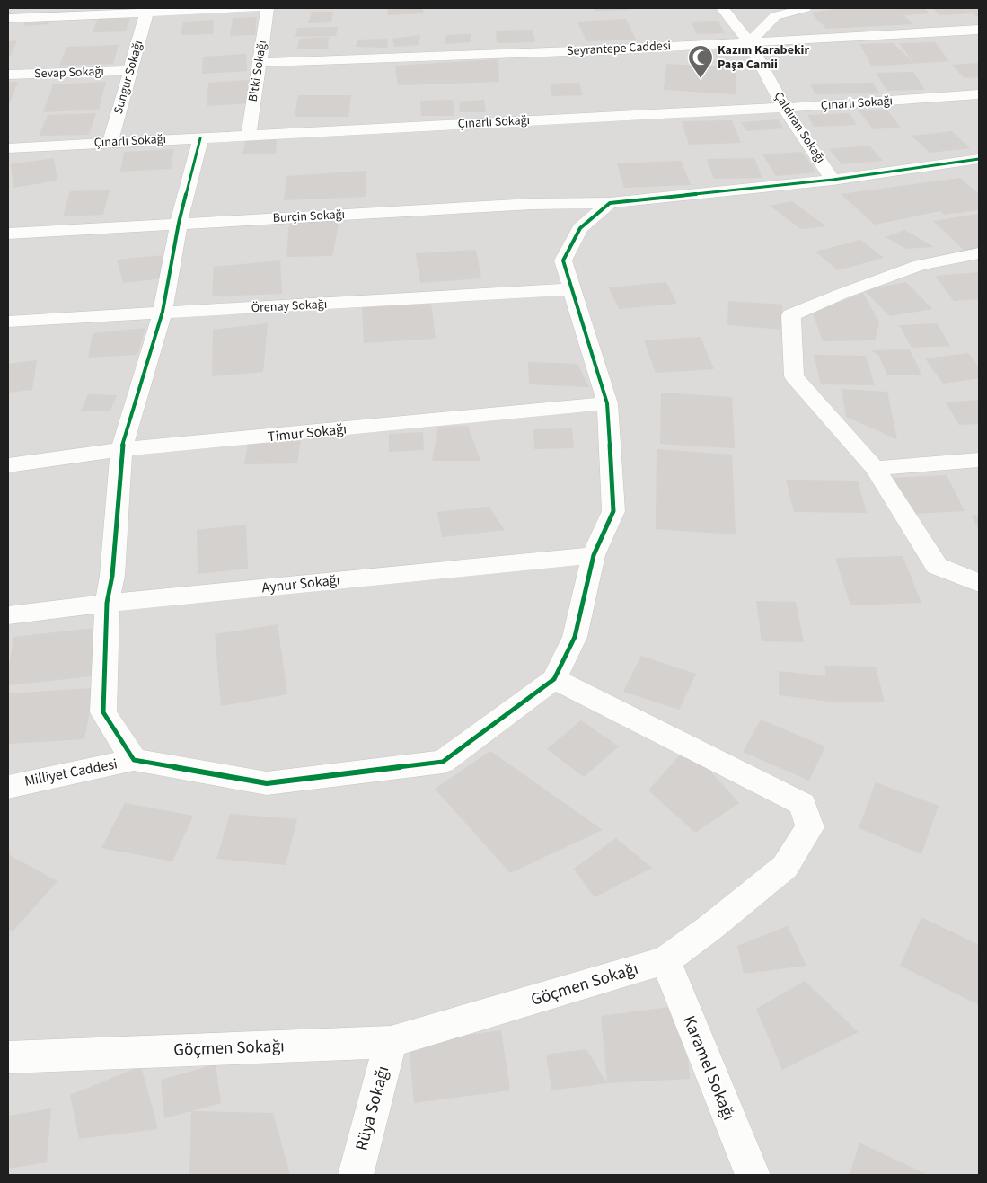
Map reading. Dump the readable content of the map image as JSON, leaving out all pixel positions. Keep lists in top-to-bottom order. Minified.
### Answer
{"streets":{"street":["Seyrantepe Caddesi","Bitki Sokağı","Sevap Sokağı","Sungur Sokağı","Çınarlı Sokağı","Çaldıran Sokağı","Burçin Sokağı","Örenay Sokağı","Timur Sokağı","Aynur Sokağı","Milliyet Caddesi","Göçmen Sokağı","Karamel Sokağı","Rüya Sokağı"]},"crossings":[["Seyrantepe Caddesi","Bitki Sokağı"],["Seyrantepe Caddesi","Çaldıran Sokağı"],["Bitki Sokağı","Çınarlı Sokağı"],["Sevap Sokağı","Sungur Sokağı"],["Sungur Sokağı","Çınarlı Sokağı"],["Çınarlı Sokağı","Çaldıran Sokağı"],["Çaldıran Sokağı","Burçin Sokağı"],["Göçmen Sokağı","Karamel Sokağı"],["Göçmen Sokağı","Rüya Sokağı"]],"places":{"mosque":["Kazım Karabekir Paşa Camii"]}}
